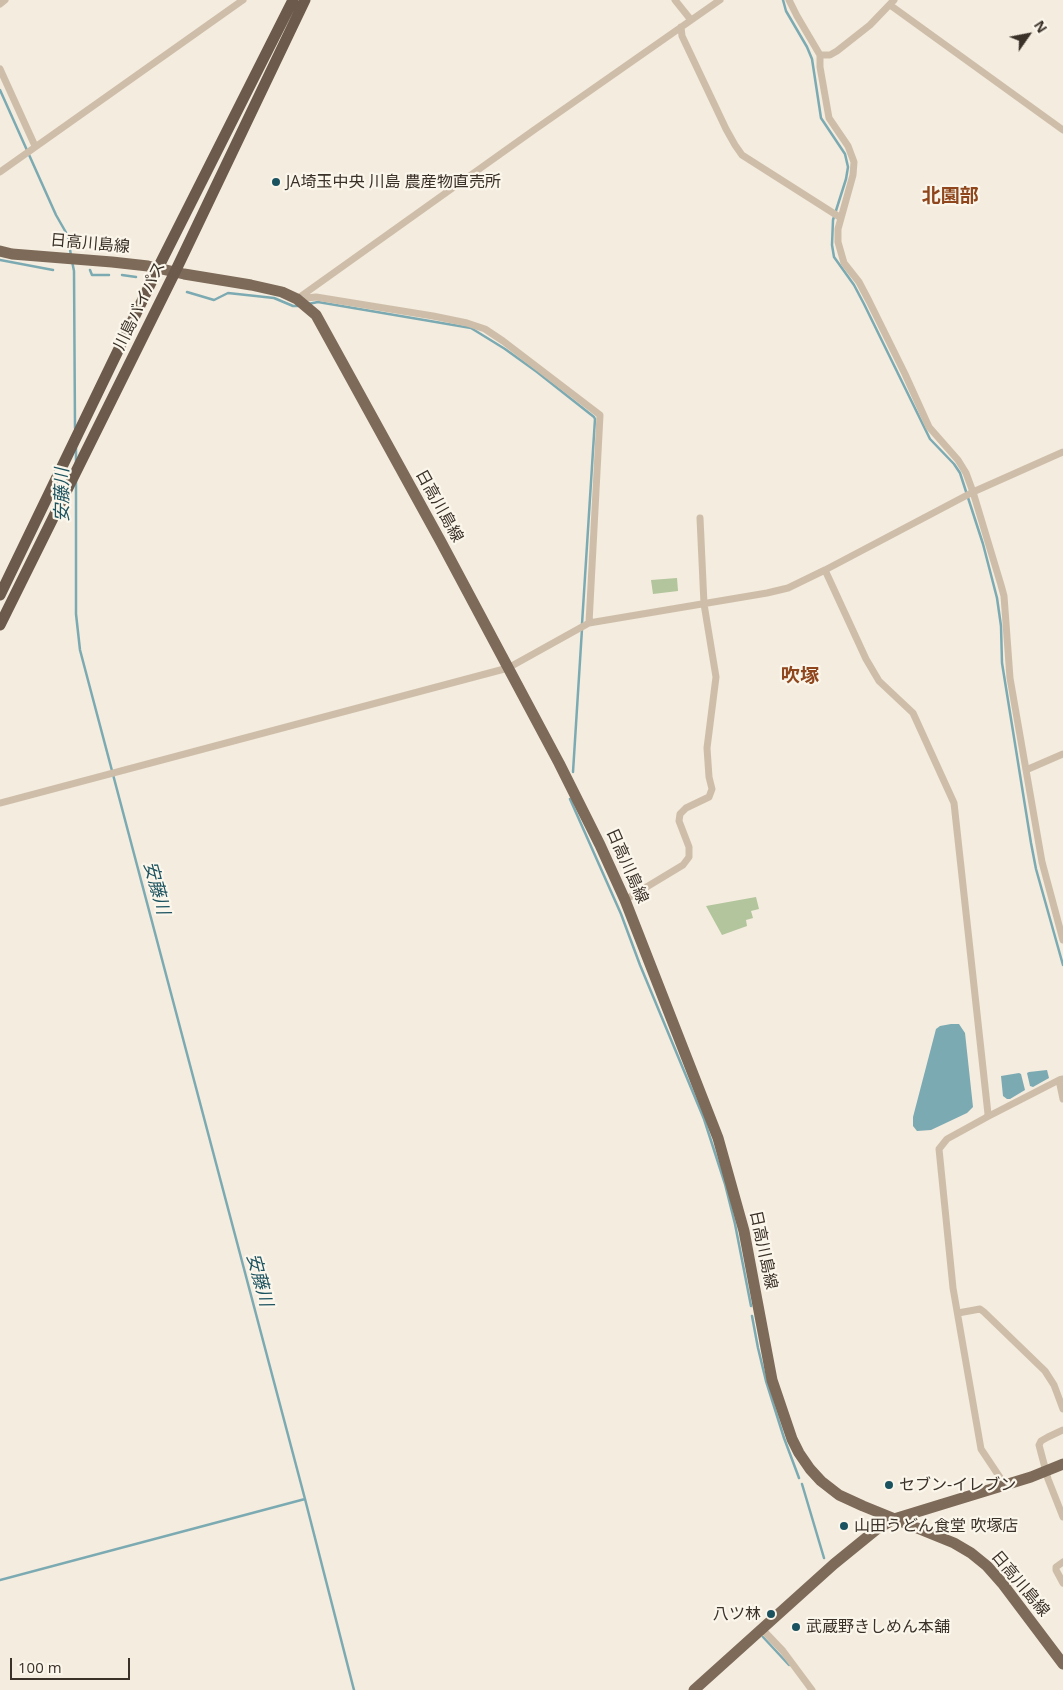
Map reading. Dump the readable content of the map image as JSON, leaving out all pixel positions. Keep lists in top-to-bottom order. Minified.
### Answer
{"streets":{"highway":["川島バイパス"],"main road":["日高川島線"]},"crossings":[["日高川島線","川島バイパス"]],"districts":["北園部","吹塚"],"water":["安藤川"],"places":["JA埼玉中央 川島 農産物直売所","セブン-イレブン","山田うどん食堂 吹塚店","八ツ林","武蔵野きしめん本舗"],"scale_bar":"100 m","north":"top right"}
